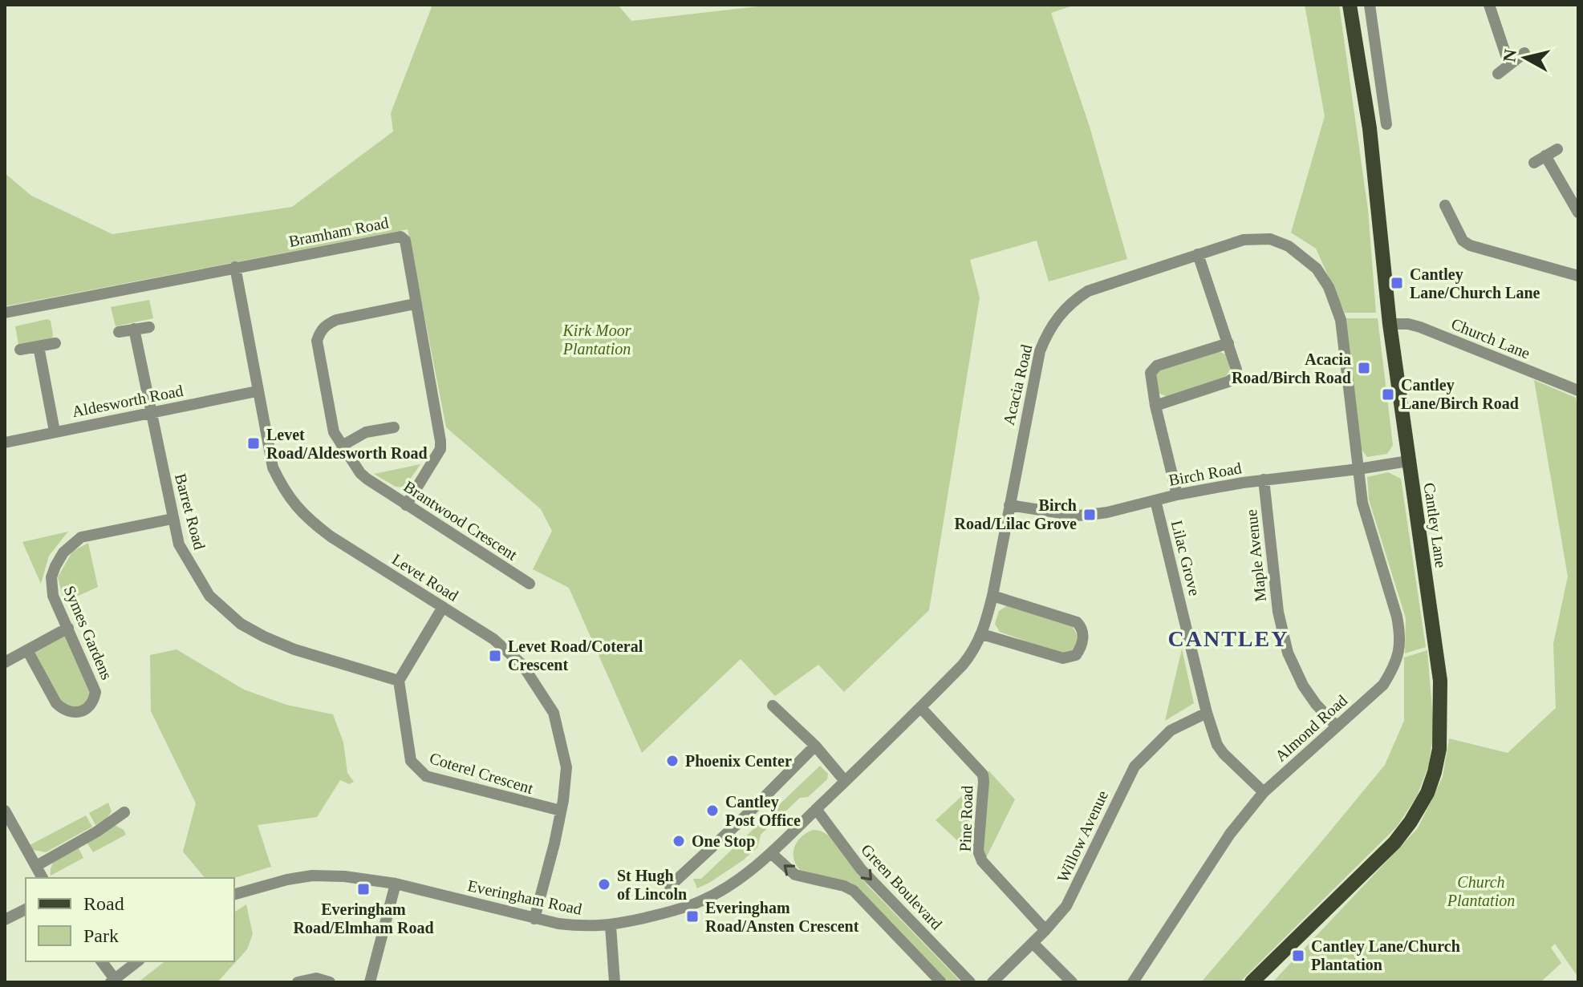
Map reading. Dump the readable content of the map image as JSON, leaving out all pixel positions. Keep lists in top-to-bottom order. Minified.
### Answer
{"streets":{"main road":["Cantley Lane"],"street":["Bramham Road","Church Lane","Acacia Road","Aldesworth Road","Birch Road","Barret Road","Brantwood Crescent","Maple Avenue","Lilac Grove","Levet Road","Symes Gardens","Almond Road","Coterel Crescent","Pine Road","Willow Avenue","Green Boulevard","Everingham Road"]},"crossings":[["Bramham Road","Brantwood Crescent"],["Bramham Road","Levet Road"],["Church Lane","Cantley Lane"],["Acacia Road","Birch Road"],["Acacia Road","Almond Road"],["Acacia Road","Pine Road"],["Acacia Road","Green Boulevard"],["Acacia Road","Everingham Road"],["Aldesworth Road","Barret Road"],["Aldesworth Road","Levet Road"],["Birch Road","Cantley Lane"],["Birch Road","Maple Avenue"],["Birch Road","Lilac Grove"],["Birch Road","Almond Road"],["Barret Road","Symes Gardens"],["Barret Road","Coterel Crescent"],["Maple Avenue","Almond Road"],["Lilac Grove","Almond Road"],["Lilac Grove","Willow Avenue"],["Levet Road","Coterel Crescent"],["Levet Road","Everingham Road"],["Pine Road","Willow Avenue"],["Green Boulevard","Everingham Road"]],"districts":["CANTLEY"],"parks":["Kirk Moor Plantation","Church Plantation"],"places":{"transit":["Cantley Lane/Church Lane","Acacia Road/Birch Road","Cantley Lane/Birch Road","Levet Road/Aldesworth Road","Birch Road/Lilac Grove","Levet Road/Coteral Crescent","Everingham Road/Elmham Road","Everingham Road/Ansten Crescent","Cantley Lane/Church Plantation"],"other":["Phoenix Center","Cantley Post Office","One Stop","St Hugh of Lincoln"]},"legend":["Road","Park"],"north":"left"}
